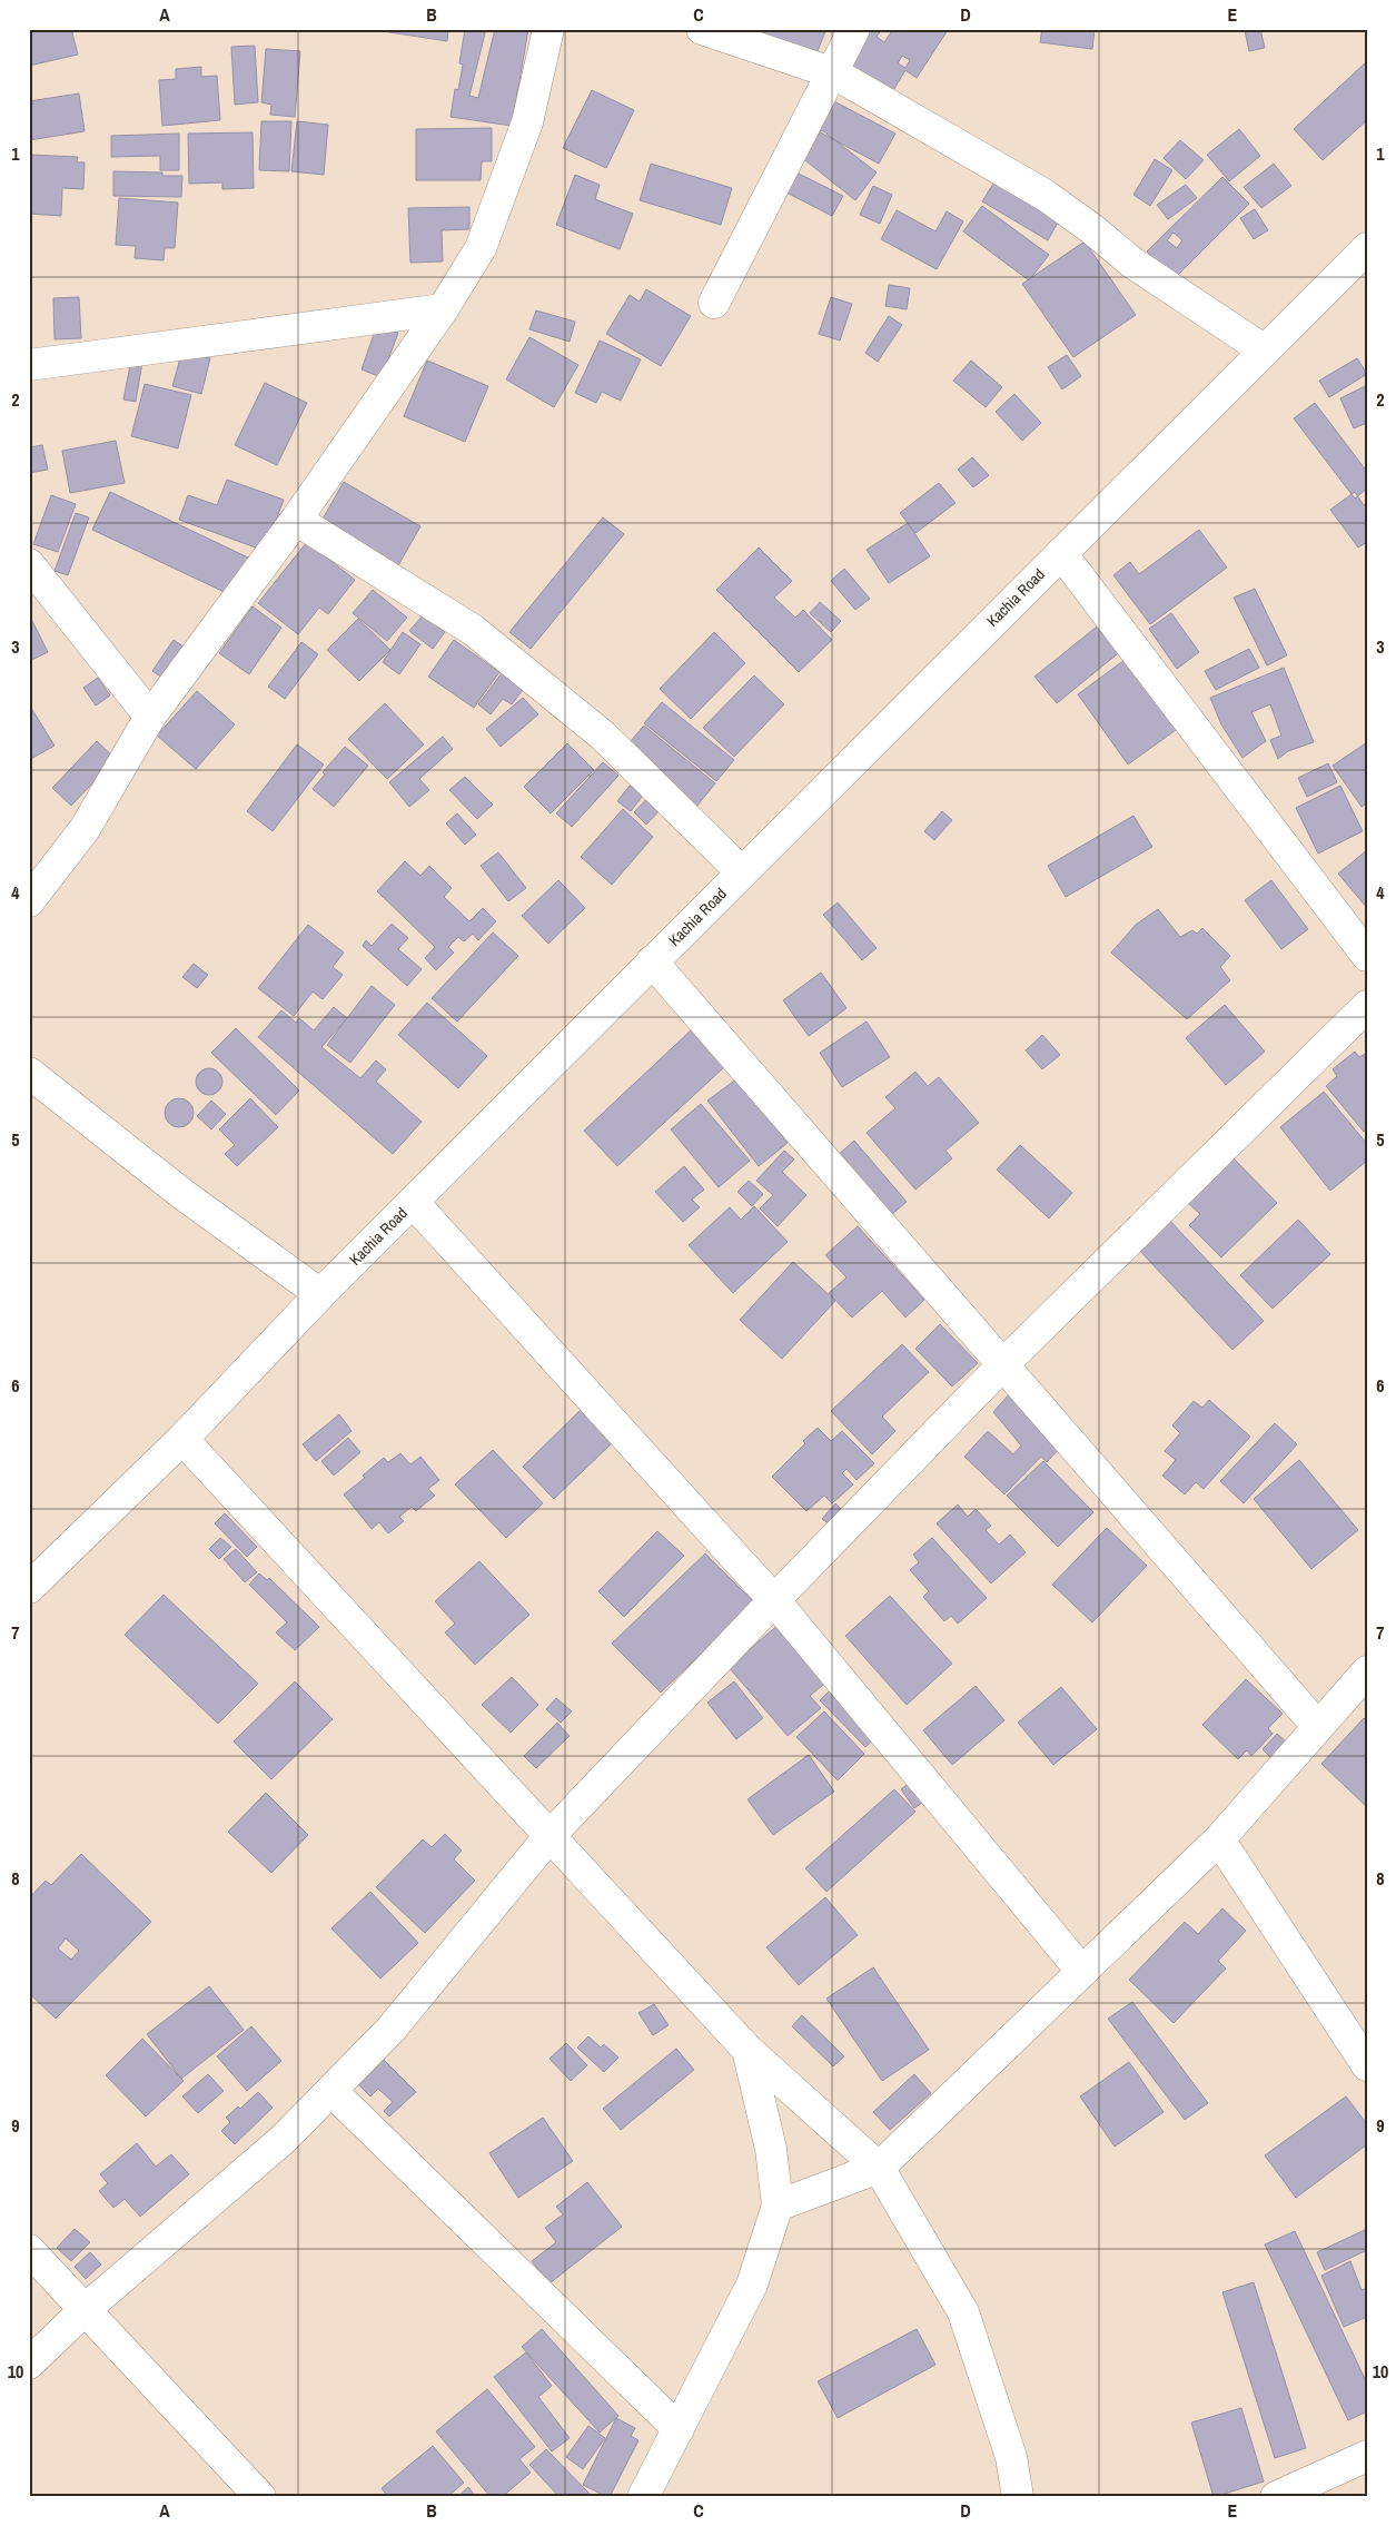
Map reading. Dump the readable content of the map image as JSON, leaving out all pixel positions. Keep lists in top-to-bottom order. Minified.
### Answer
{"streets":{"main road":["Kachia Road"]},"grid":{"columns":["A","B","C","D","E"],"rows":["1","2","3","4","5","6","7","8","9","10"]}}
